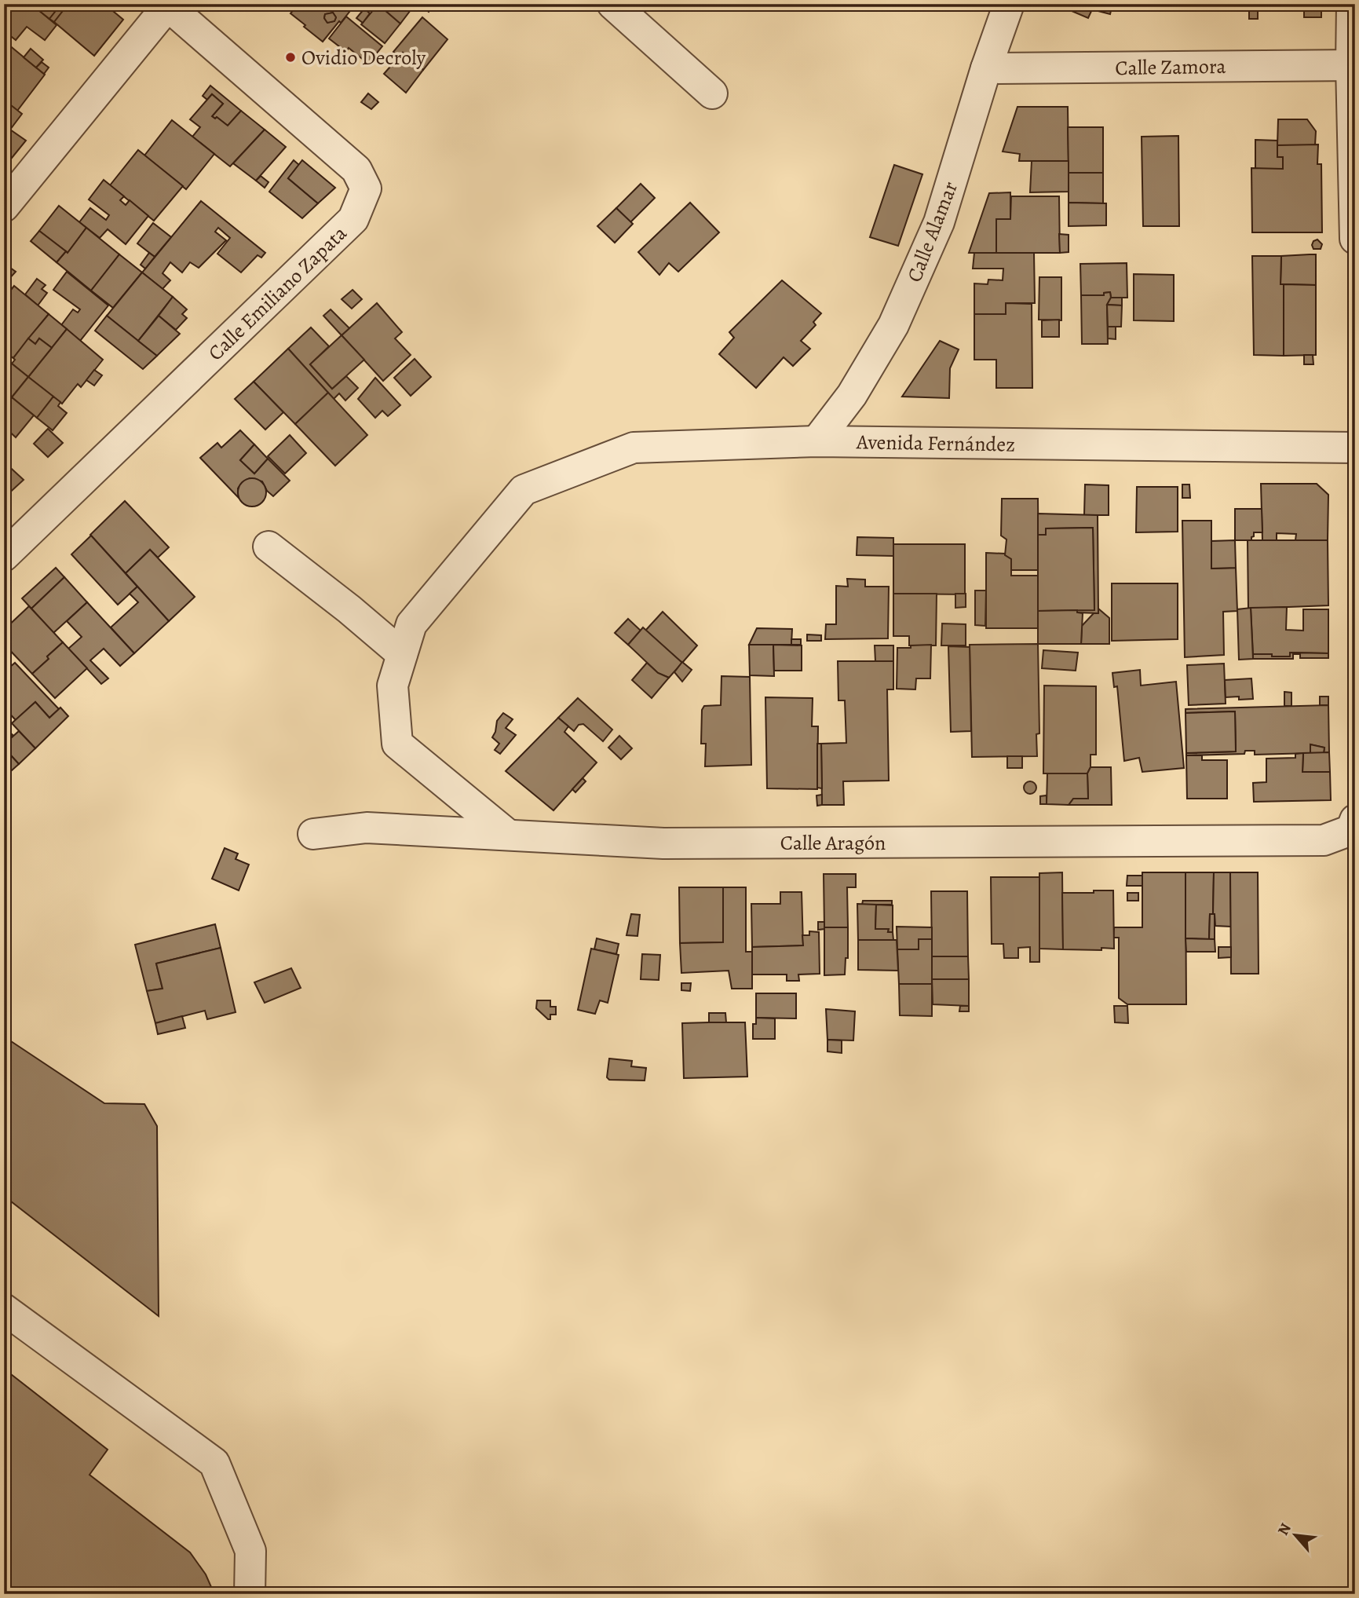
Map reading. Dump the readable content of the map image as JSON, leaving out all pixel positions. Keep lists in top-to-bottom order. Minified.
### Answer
{"streets":{"street":["Calle Zamora","Calle Alamar","Calle Emiliano Zapata","Avenida Fernández","Calle Aragón"]},"crossings":[["Calle Zamora","Calle Alamar"],["Calle Alamar","Avenida Fernández"]],"places":["Ovidio Decroly"],"north":"top left"}
